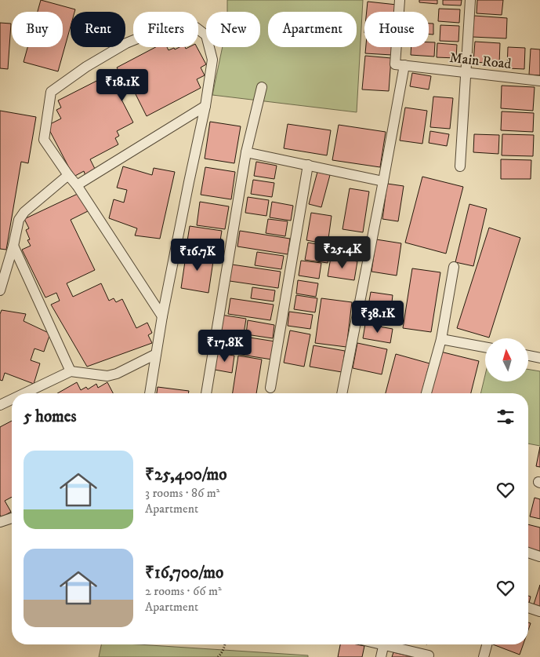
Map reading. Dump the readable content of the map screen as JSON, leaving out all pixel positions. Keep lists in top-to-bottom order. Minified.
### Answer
{"streets":{"street":["Main Road"]},"north":"top","page":{"chip":["Buy","Rent","Filters","New","Apartment","House"],"price":["₹18.1K","₹25.4K","₹16.7K","₹38.1K","₹17.8K"],"heading":"5 homes","list":[{"name":"₹25,400/mo","note":"3 rooms · 86 m² · Apartment"},{"name":"₹16,700/mo","note":"2 rooms · 66 m² · Apartment"}]}}
